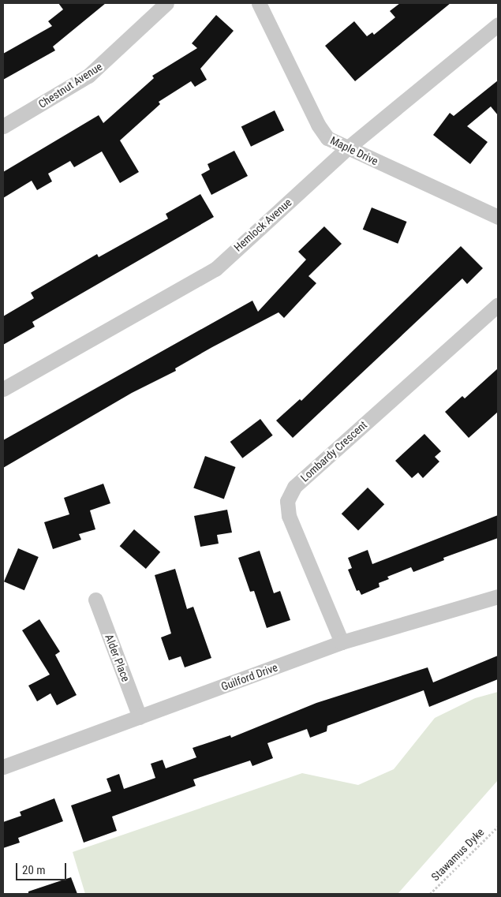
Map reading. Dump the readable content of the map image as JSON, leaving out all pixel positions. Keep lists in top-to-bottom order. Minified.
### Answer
{"streets":{"street":["Chestnut Avenue","Maple Drive","Hemlock Avenue","Lombardy Crescent","Alder Place","Guilford Drive"],"path":["Stawamus Dyke"]},"crossings":[["Maple Drive","Hemlock Avenue"],["Lombardy Crescent","Guilford Drive"],["Alder Place","Guilford Drive"]],"scale_bar":"20 m"}
